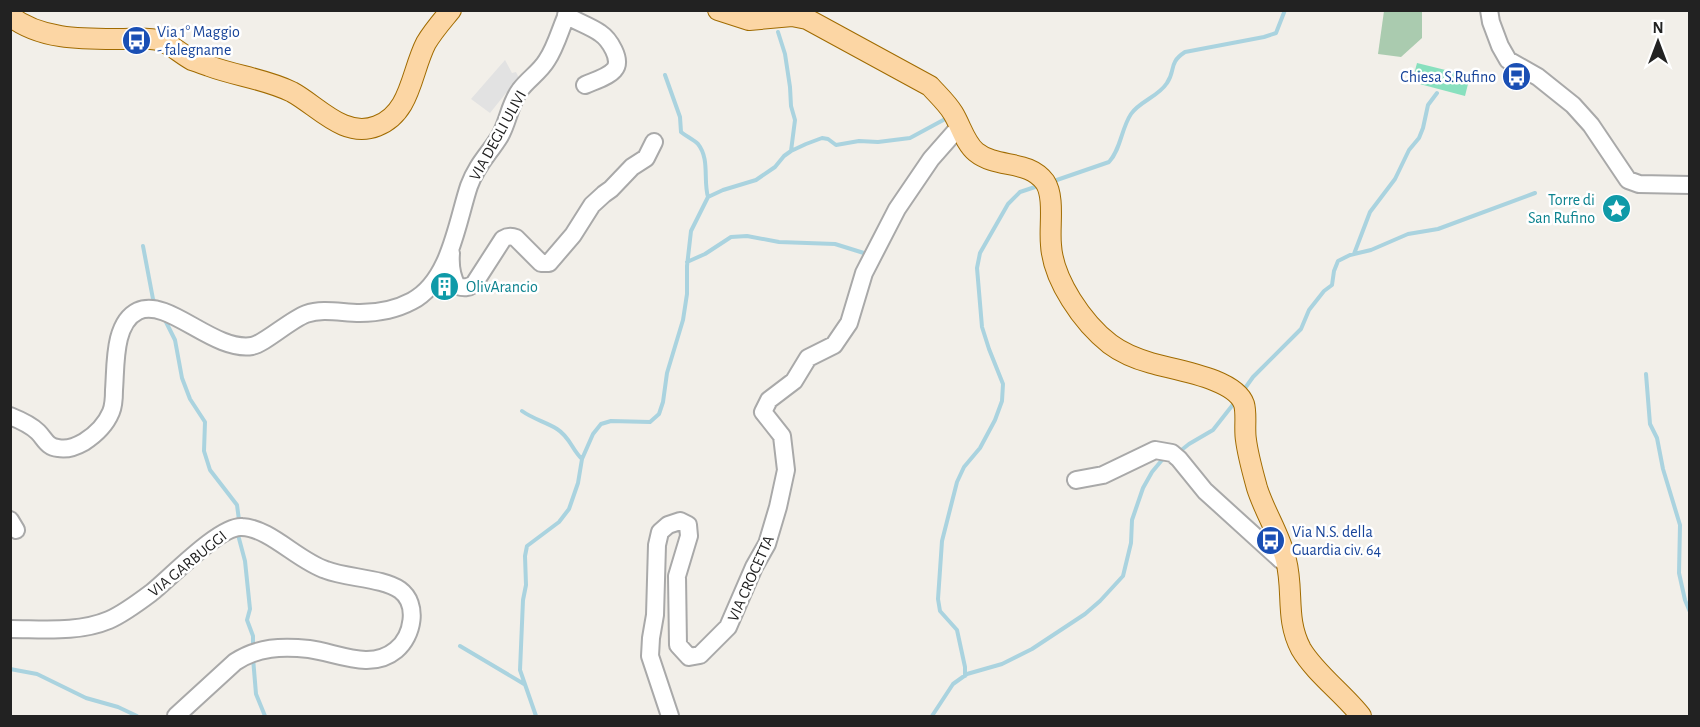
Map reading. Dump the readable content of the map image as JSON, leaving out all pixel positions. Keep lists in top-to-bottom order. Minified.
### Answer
{"streets":{"street":["VIA DEGLI ULIVI","VIA GARBUGGI","VIA CROCETTA"]},"places":{"bus stop":["Via 1° Maggio - falegname","Chiesa S.Rufino","Via N.S. della Guardia civ. 64"],"place":["Torre di San Rufino"],"building":["OlivArancio"]},"north":"top"}
